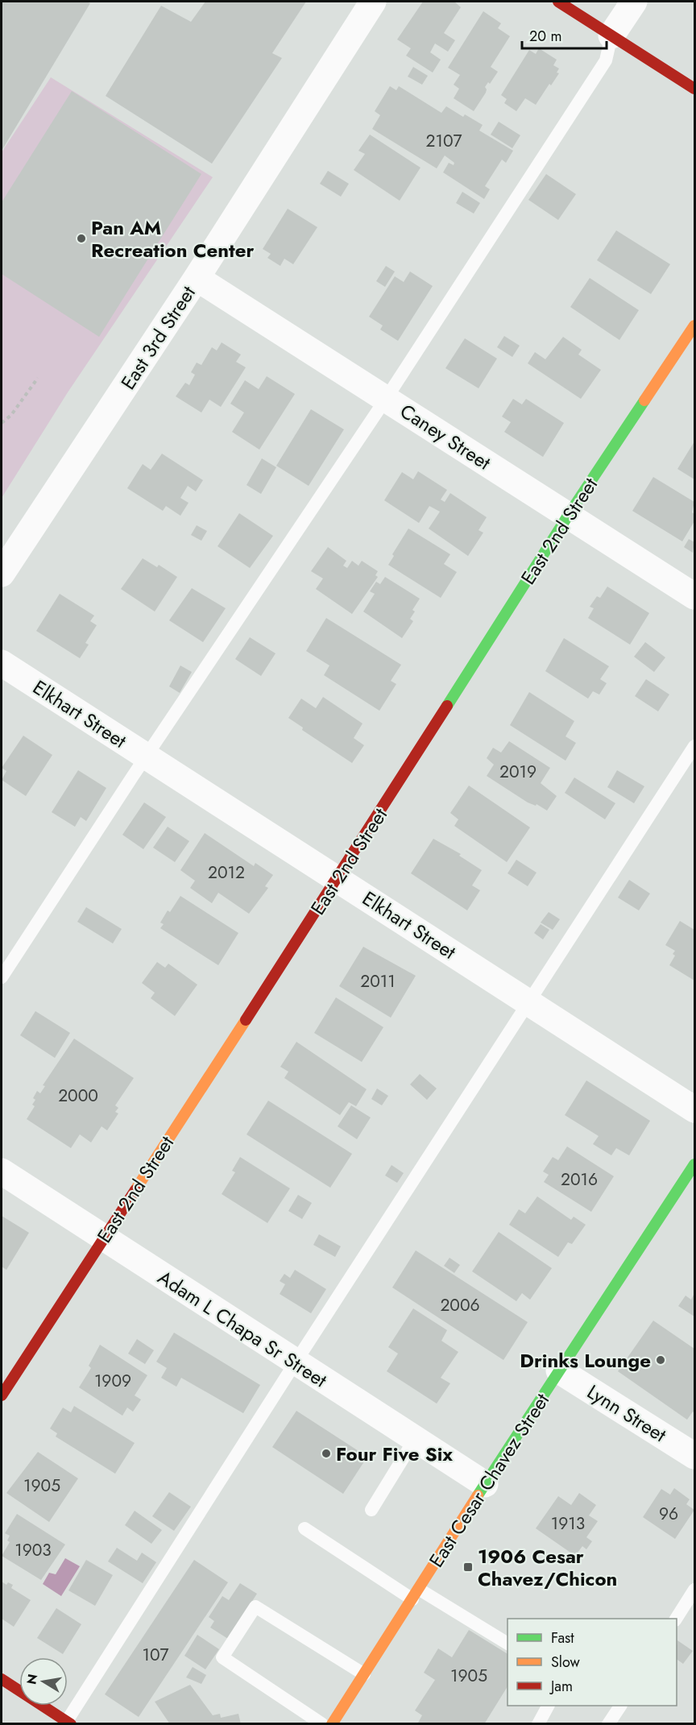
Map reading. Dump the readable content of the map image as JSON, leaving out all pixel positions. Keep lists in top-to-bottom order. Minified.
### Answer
{"streets":{"street":["East 3rd Street","Caney Street","East 2nd Street","Elkhart Street","Adam L Chapa Sr Street","Lynn Street","East Cesar Chavez Street"]},"crossings":[["East 3rd Street","Caney Street"],["Caney Street","East 2nd Street"],["East 2nd Street","Elkhart Street"],["East 2nd Street","Adam L Chapa Sr Street"],["Adam L Chapa Sr Street","East Cesar Chavez Street"],["Lynn Street","East Cesar Chavez Street"]],"places":{"other":["Pan AM Recreation Center","Drinks Lounge","Four Five Six"],"transit":["1906 Cesar Chavez/Chicon"]},"house_numbers":["2107","2019","2012","2011","2000","2016","2006","1909","1905","96","1913","1903","107","1905"],"legend":["Fast","Slow","Jam"],"scale_bar":"20 m","north":"left"}
